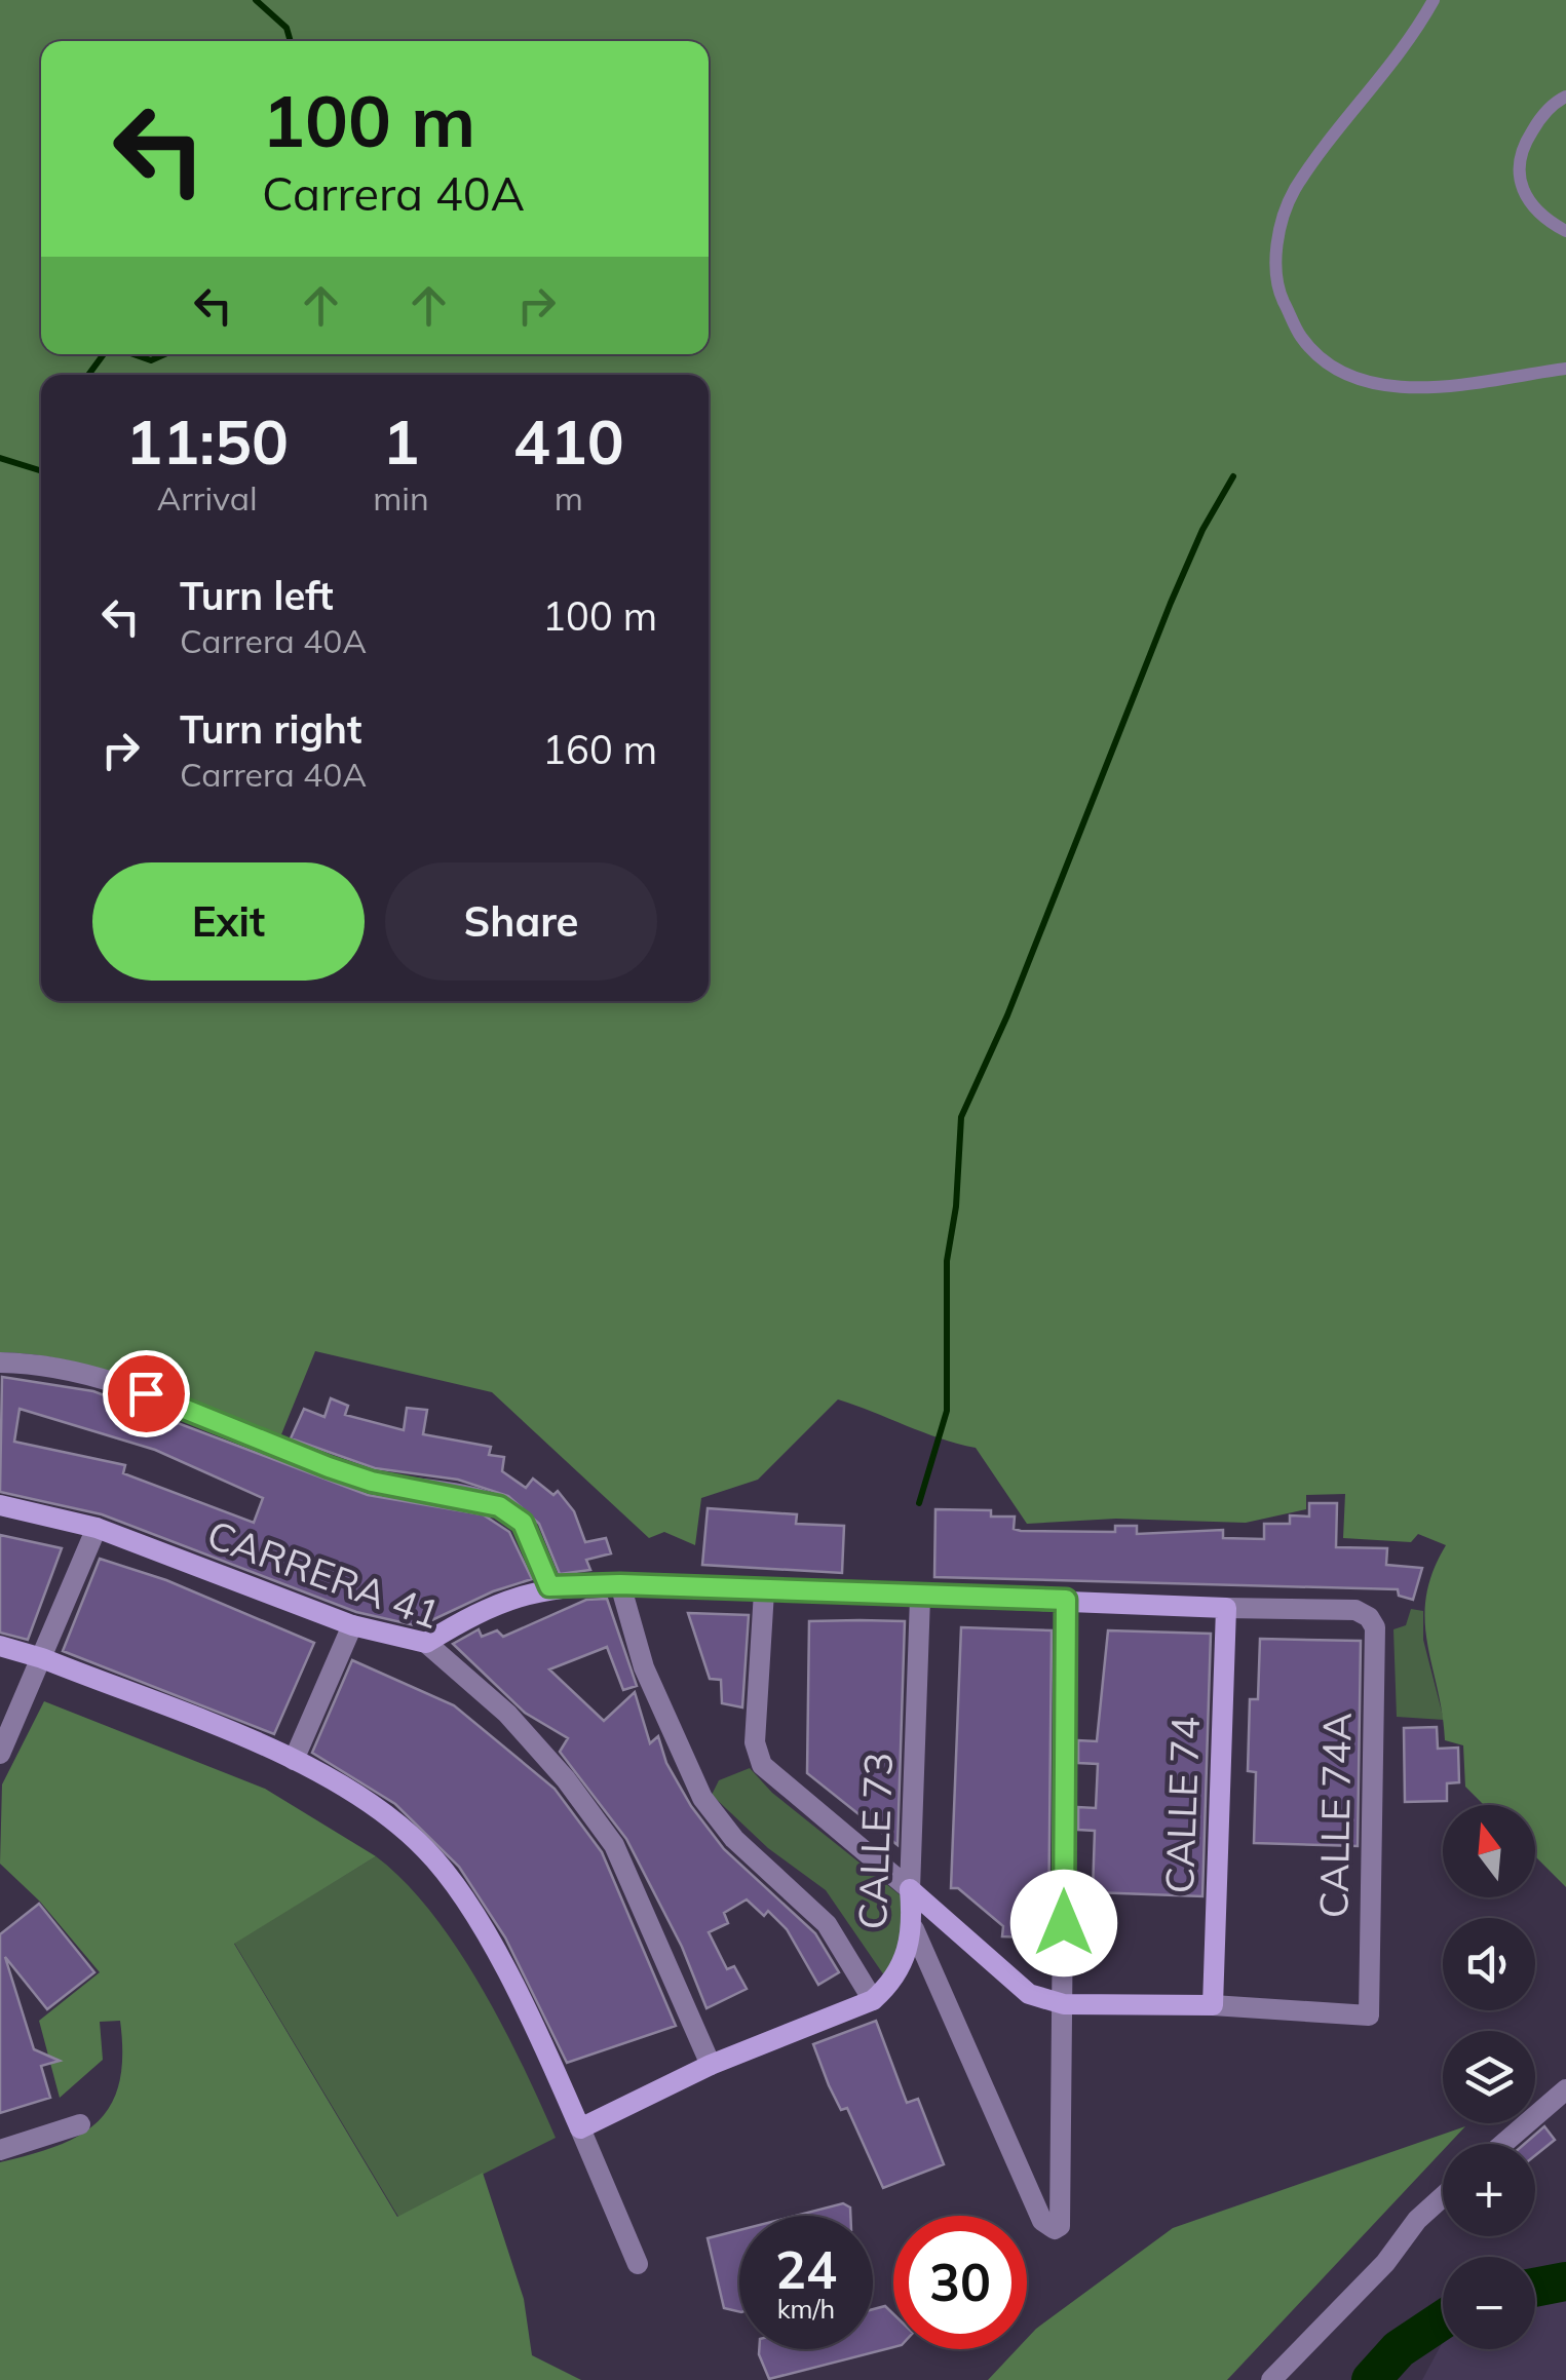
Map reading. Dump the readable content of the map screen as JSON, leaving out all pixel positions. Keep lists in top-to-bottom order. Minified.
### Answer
{"streets":{"street":["CARRERA 41","CALLE 74","CALLE 74A","CALLE 73"]},"crossings":[["CALLE 74","CALLE 74A"]],"north":"top","page":{"turn":["100 m","Carrera 40A"],"eta":["11:50","Arrival","1","min","410","m"],"list":[{"name":"Turn left","note":"Carrera 40A","value":"100 m"},{"name":"Turn right","note":"Carrera 40A","value":"160 m"}],"buttons":["Exit","Share"],"map_buttons":["+","−"],"speed":"24 km/h","limit":"30"}}
